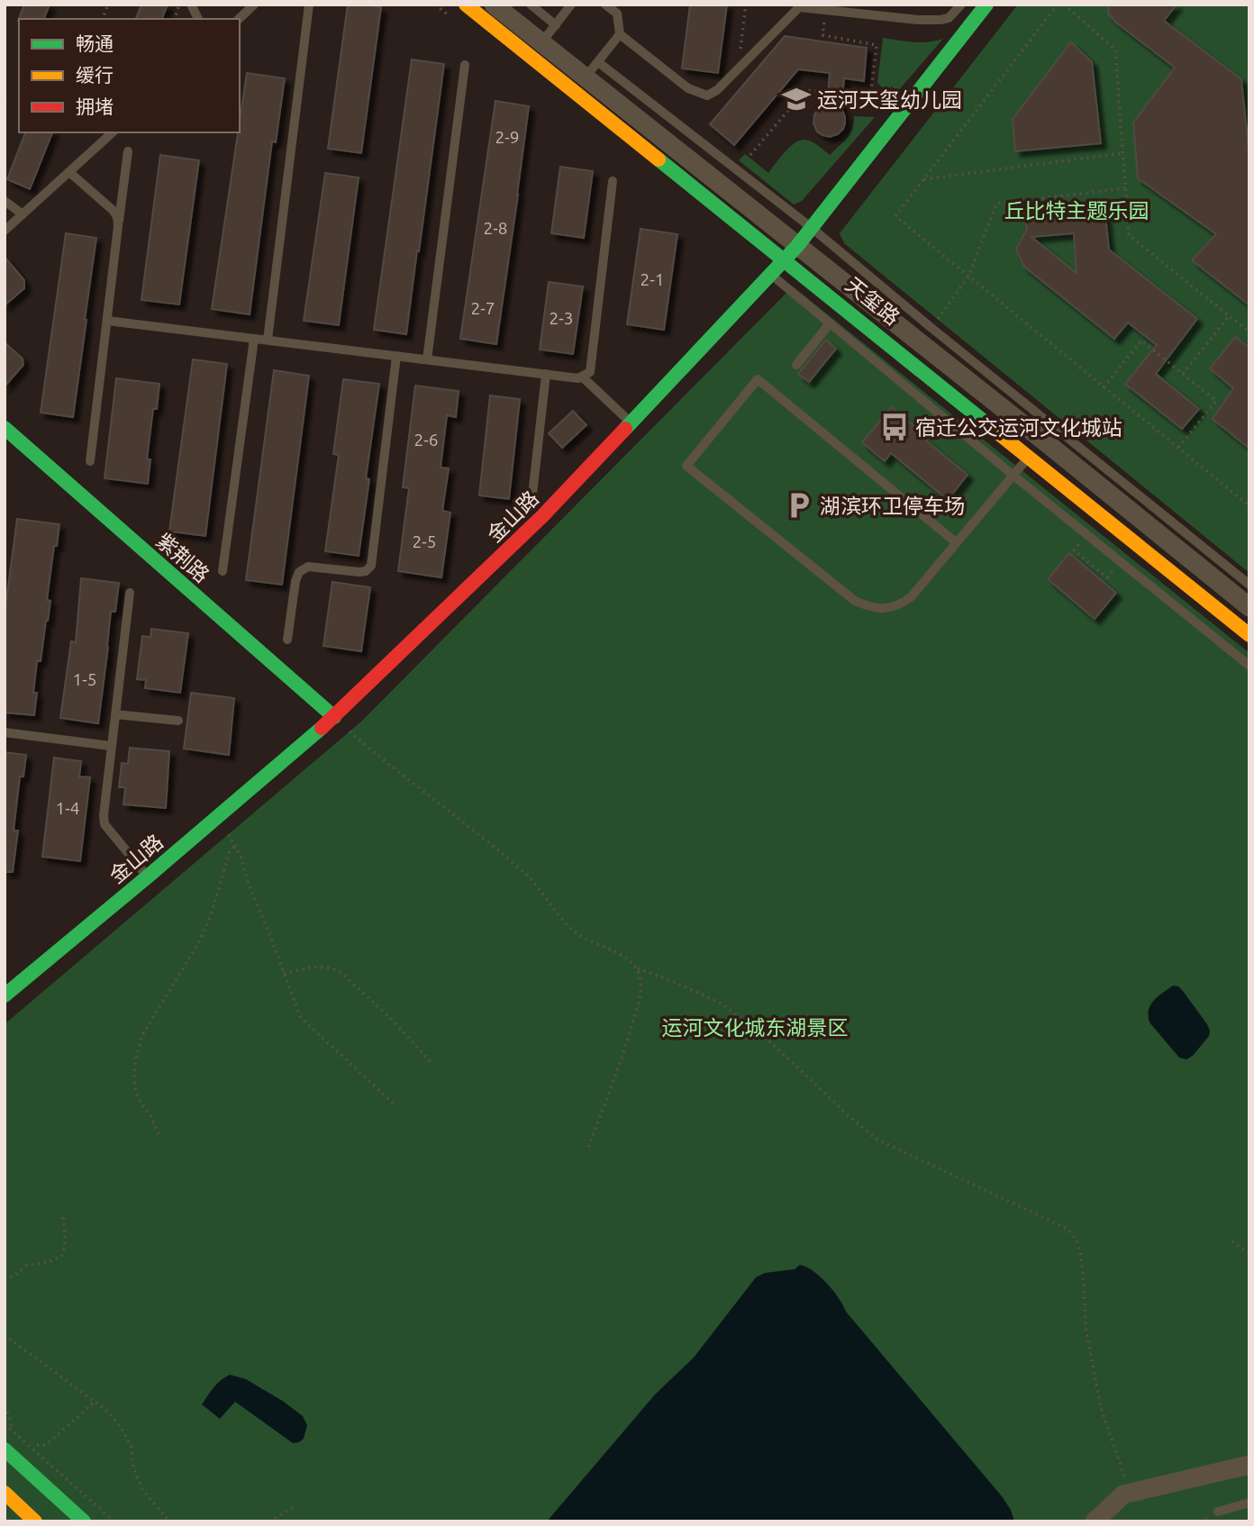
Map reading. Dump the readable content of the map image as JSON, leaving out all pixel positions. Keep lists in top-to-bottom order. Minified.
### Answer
{"streets":{"main road":["天玺路","金山路","紫荆路"]},"crossings":[["天玺路","金山路"],["金山路","紫荆路"]],"parks":["丘比特主题乐园","运河文化城东湖景区"],"places":{"school or university":["运河天玺幼儿园"],"bus stop":["宿迁公交运河文化城站"],"parking":["湖滨环卫停车场"]},"house_numbers":["2-9","2-8","2-1","2-7","2-3","2-6","2-5","1-5","1-4"],"legend":["畅通","缓行","拥堵"]}
